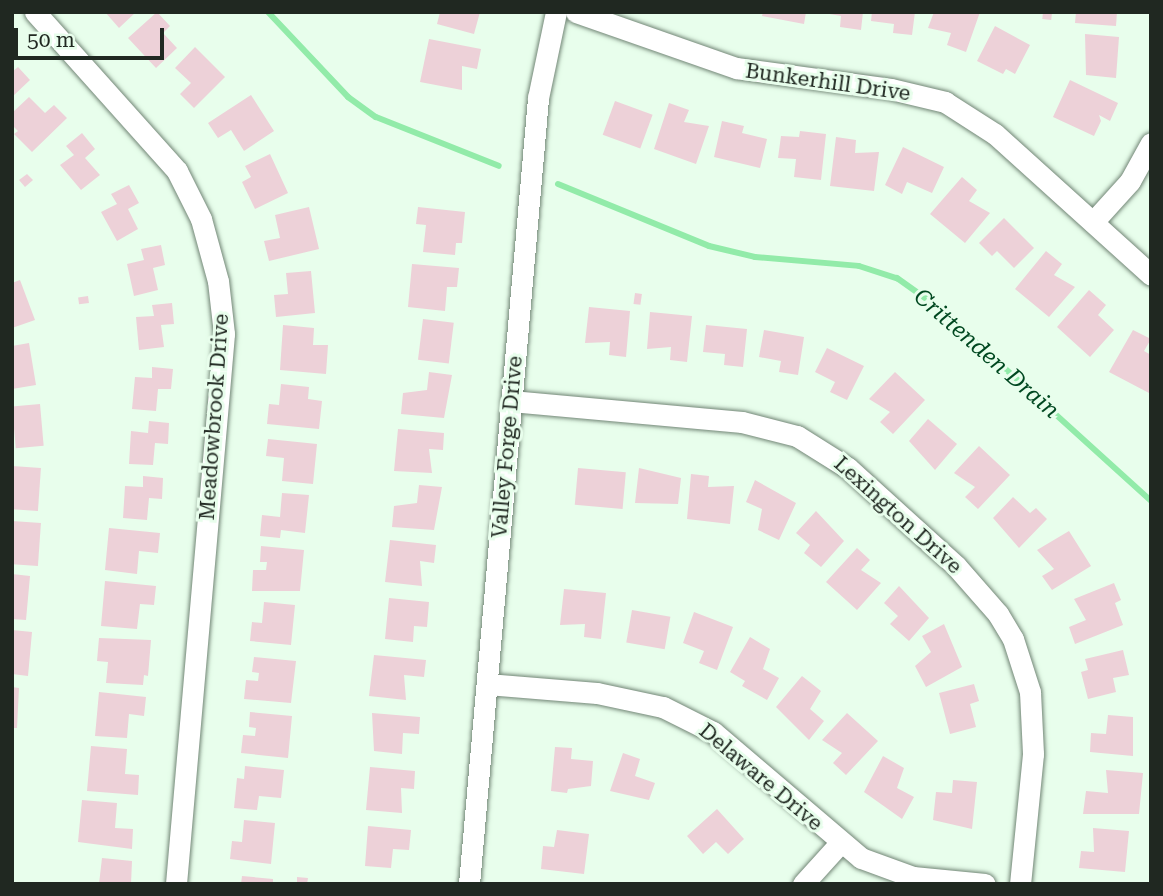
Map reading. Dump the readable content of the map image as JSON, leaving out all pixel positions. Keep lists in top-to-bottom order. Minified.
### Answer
{"streets":{"street":["Bunkerhill Drive","Meadowbrook Drive","Valley Forge Drive","Lexington Drive","Delaware Drive"]},"crossings":[["Valley Forge Drive","Lexington Drive"],["Valley Forge Drive","Delaware Drive"]],"water":["Crittenden Drain"],"scale_bar":"50 m"}
